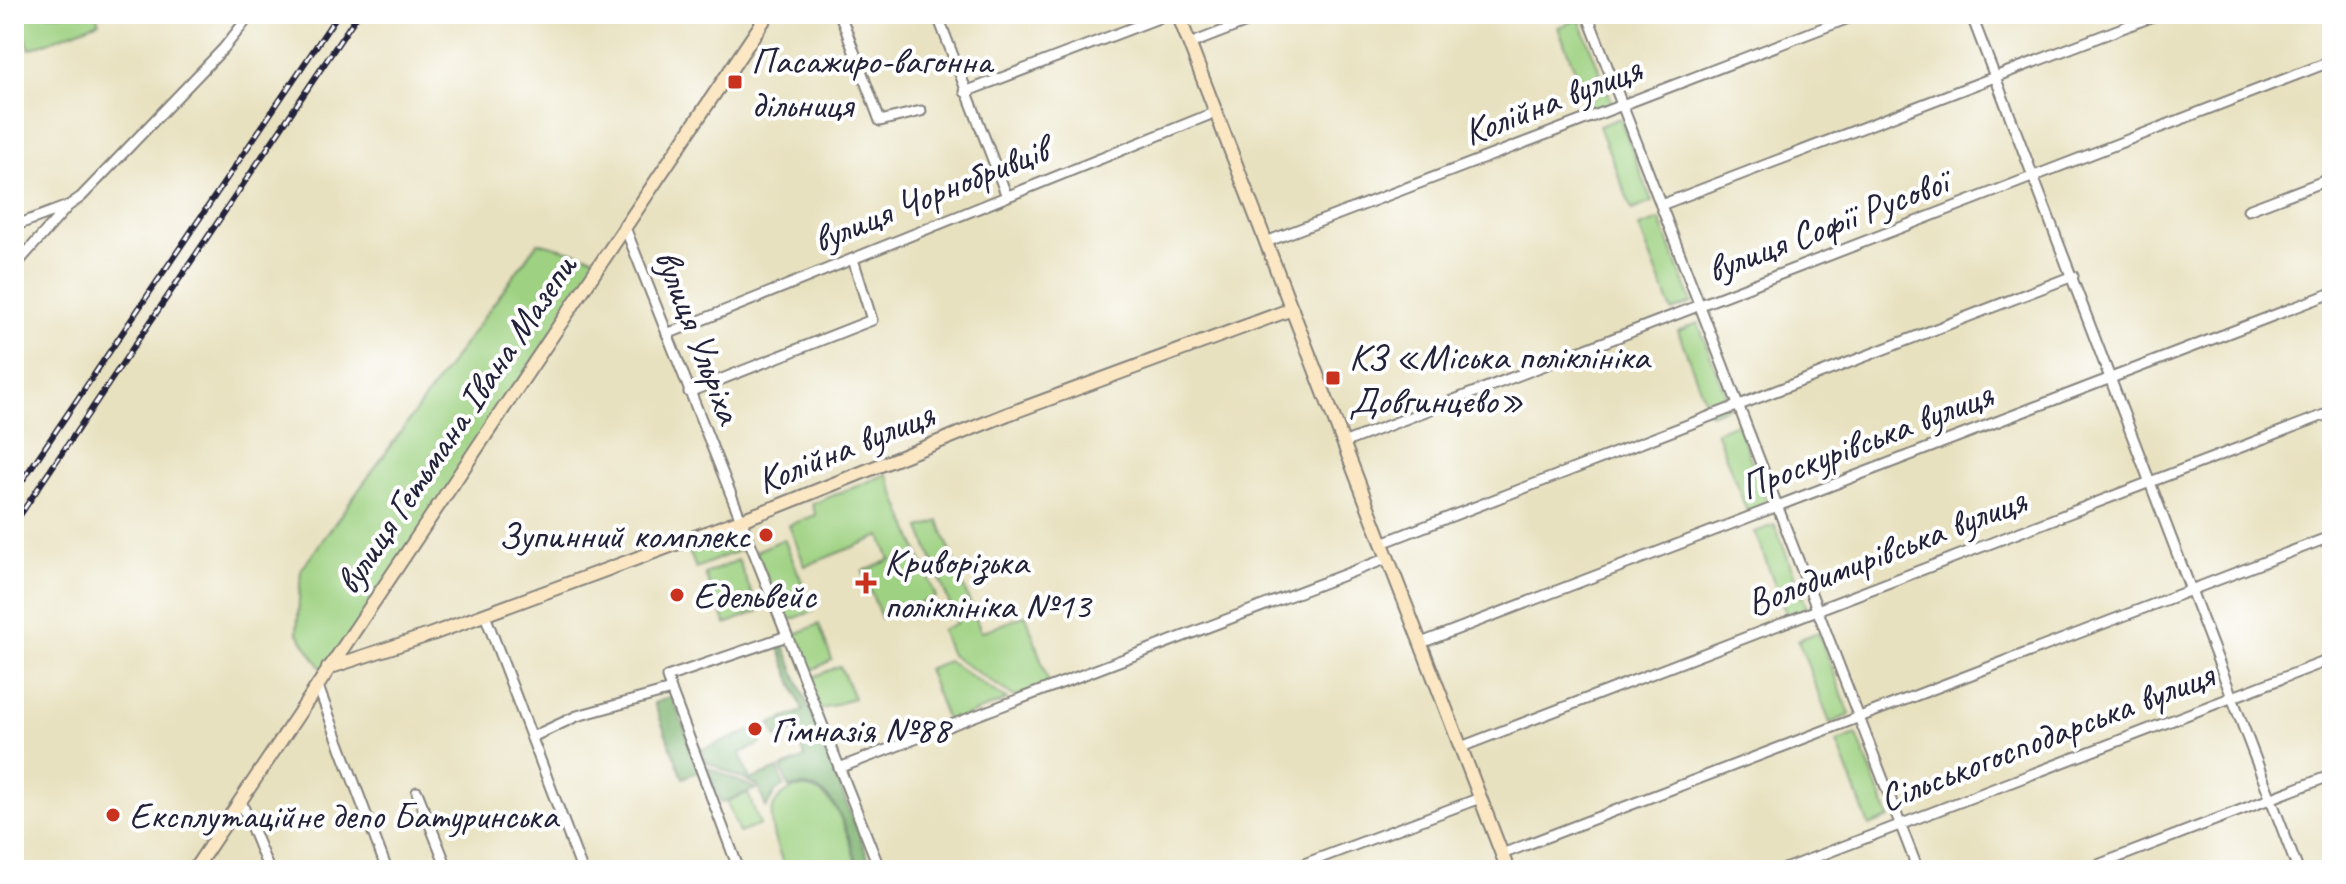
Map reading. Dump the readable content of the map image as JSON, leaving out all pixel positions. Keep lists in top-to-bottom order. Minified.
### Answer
{"streets":{"street":["Колійна вулиця","вулиця Чорнобривців","вулиця Софії Русової","вулиця Ульріха","вулиця Гетьмана Івана Мазепи","Проскурівська вулиця","Володимирівська вулиця","Сільськогосподарська вулиця"]},"crossings":[["Колійна вулиця","вулиця Ульріха"],["Колійна вулиця","вулиця Гетьмана Івана Мазепи"],["вулиця Чорнобривців","вулиця Ульріха"],["вулиця Ульріха","вулиця Гетьмана Івана Мазепи"]],"places":{"transit":["Пасажиро-вагонна дільниця","КЗ «Міська поліклініка Довгинцево»"],"other":["Зупинний комплекс","Едельвейс","Гімназія №88","Експлутаційне депо Батуринська"],"health":["Криворізька поліклініка №13"]}}
